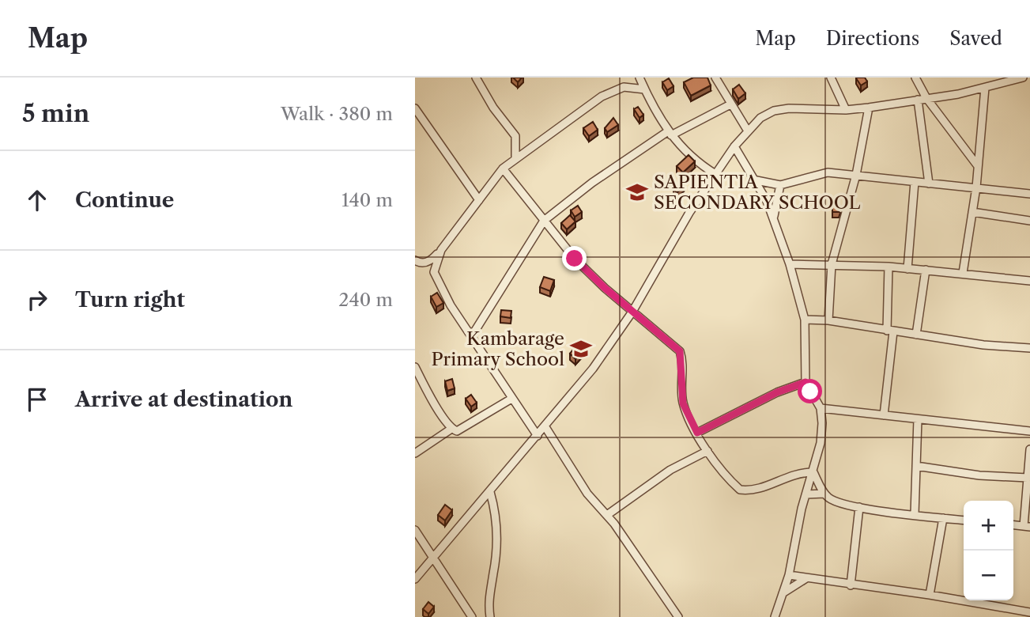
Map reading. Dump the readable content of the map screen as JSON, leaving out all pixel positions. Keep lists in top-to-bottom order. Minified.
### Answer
{"places":{"school or university":["SAPIENTIA SECONDARY SCHOOL","Kambarage Primary School"]},"page":{"header":"Map","nav":["Map","Directions","Saved"],"heading":["5 min","Walk · 380 m"],"list":[["Continue","140 m"],["Turn right","240 m"],"Arrive at destination"],"map_buttons":["+","−"]}}
